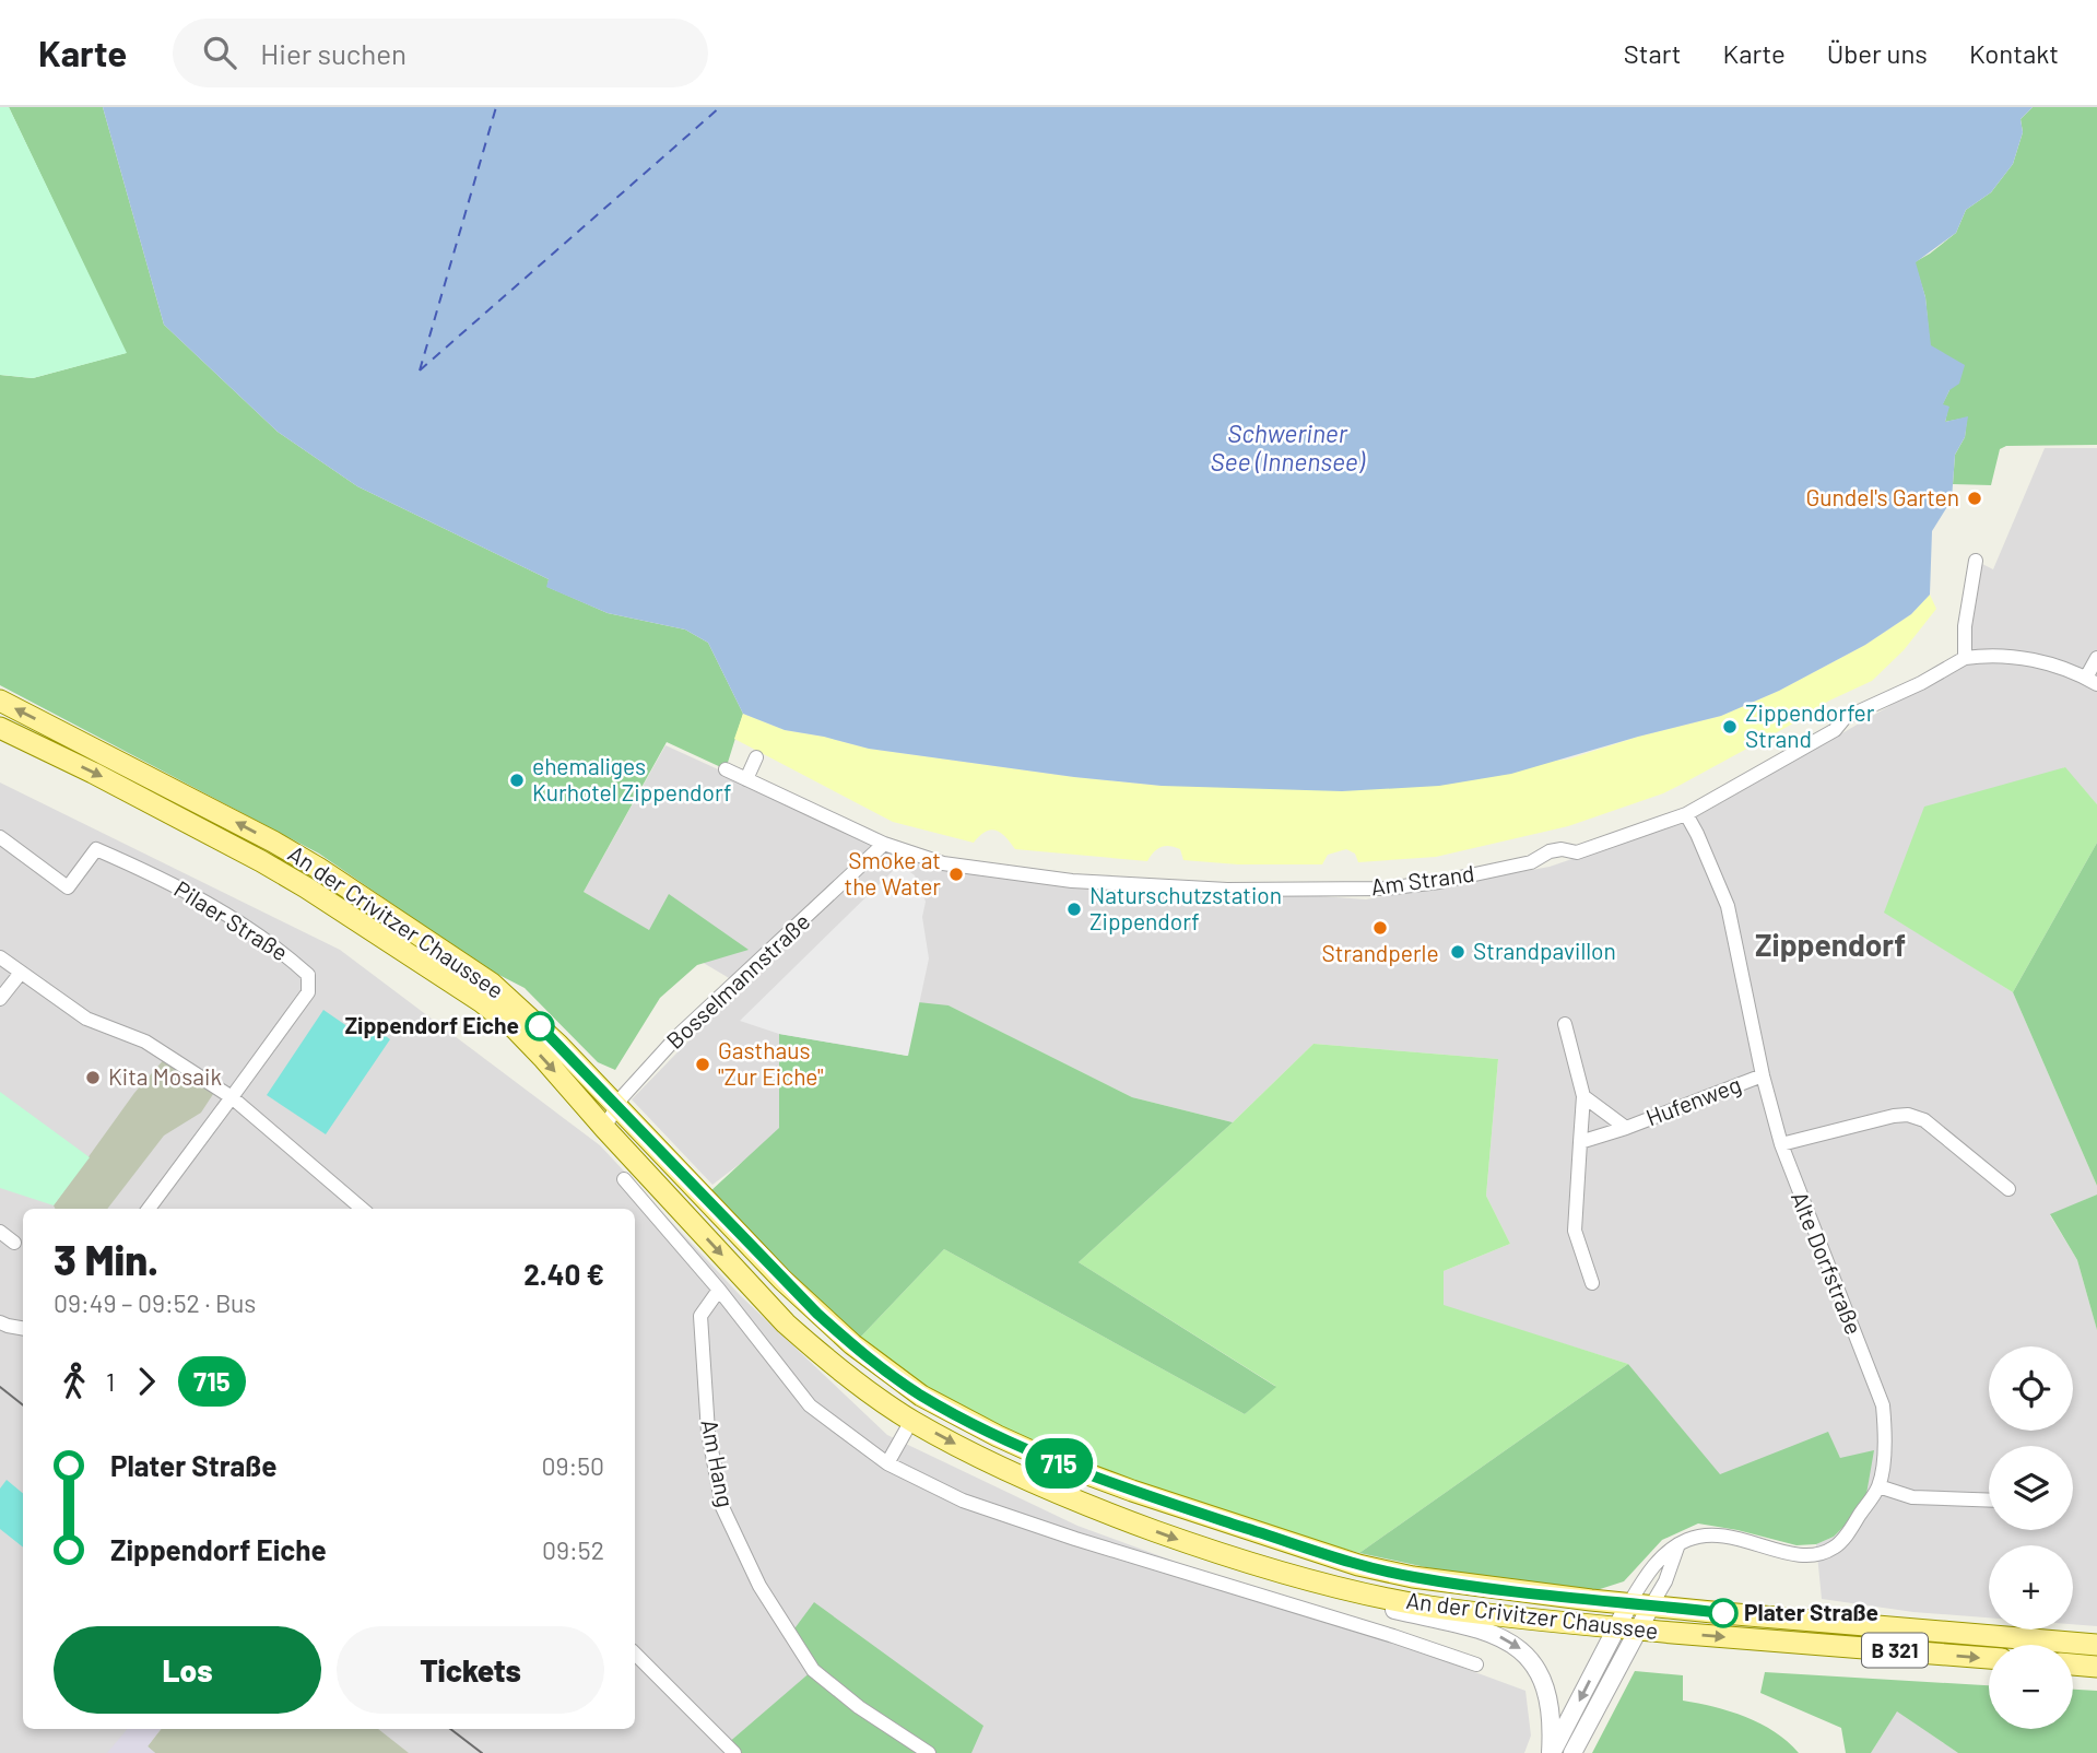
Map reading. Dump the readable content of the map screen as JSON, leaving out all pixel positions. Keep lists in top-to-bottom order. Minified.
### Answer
{"streets":{"main road":["An der Crivitzer Chaussee","B 321"],"street":["Am Strand","Pilaer Straße","Bosselmannstraße","Hufenweg","Alte Dorfstraße","Am Hang"]},"crossings":[["Am Strand","Bosselmannstraße"],["Am Strand","Alte Dorfstraße"],["An der Crivitzer Chaussee","Bosselmannstraße"],["An der Crivitzer Chaussee","Alte Dorfstraße"],["An der Crivitzer Chaussee","Am Hang"],["An der Crivitzer Chaussee","B 321"],["Hufenweg","Alte Dorfstraße"]],"districts":["Zippendorf"],"water":["Schweriner See (Innensee)"],"places":["Gundel's Garten","Zippendorfer Strand","ehemaliges Kurhotel Zippendorf","Smoke at the Water","Naturschutzstation Zippendorf","Strandperle","Strandpavillon","Zippendorf Eiche","Gasthaus \"Zur Eiche\"","Kita Mosaik","Plater Straße"],"lines":["bus line 715"],"page":{"header":"Karte","search":"Hier suchen","nav":["Start","Karte","Über uns","Kontakt"],"on_map":"715","heading":["3 Min.","09:49 – 09:52 · Bus","2.40 €"],"legs":["1","715"],"map_buttons":["+","−"],"list":[{"name":"Plater Straße","value":"09:50"},{"name":"Zippendorf Eiche","value":"09:52"}],"buttons":["Los","Tickets"]}}
